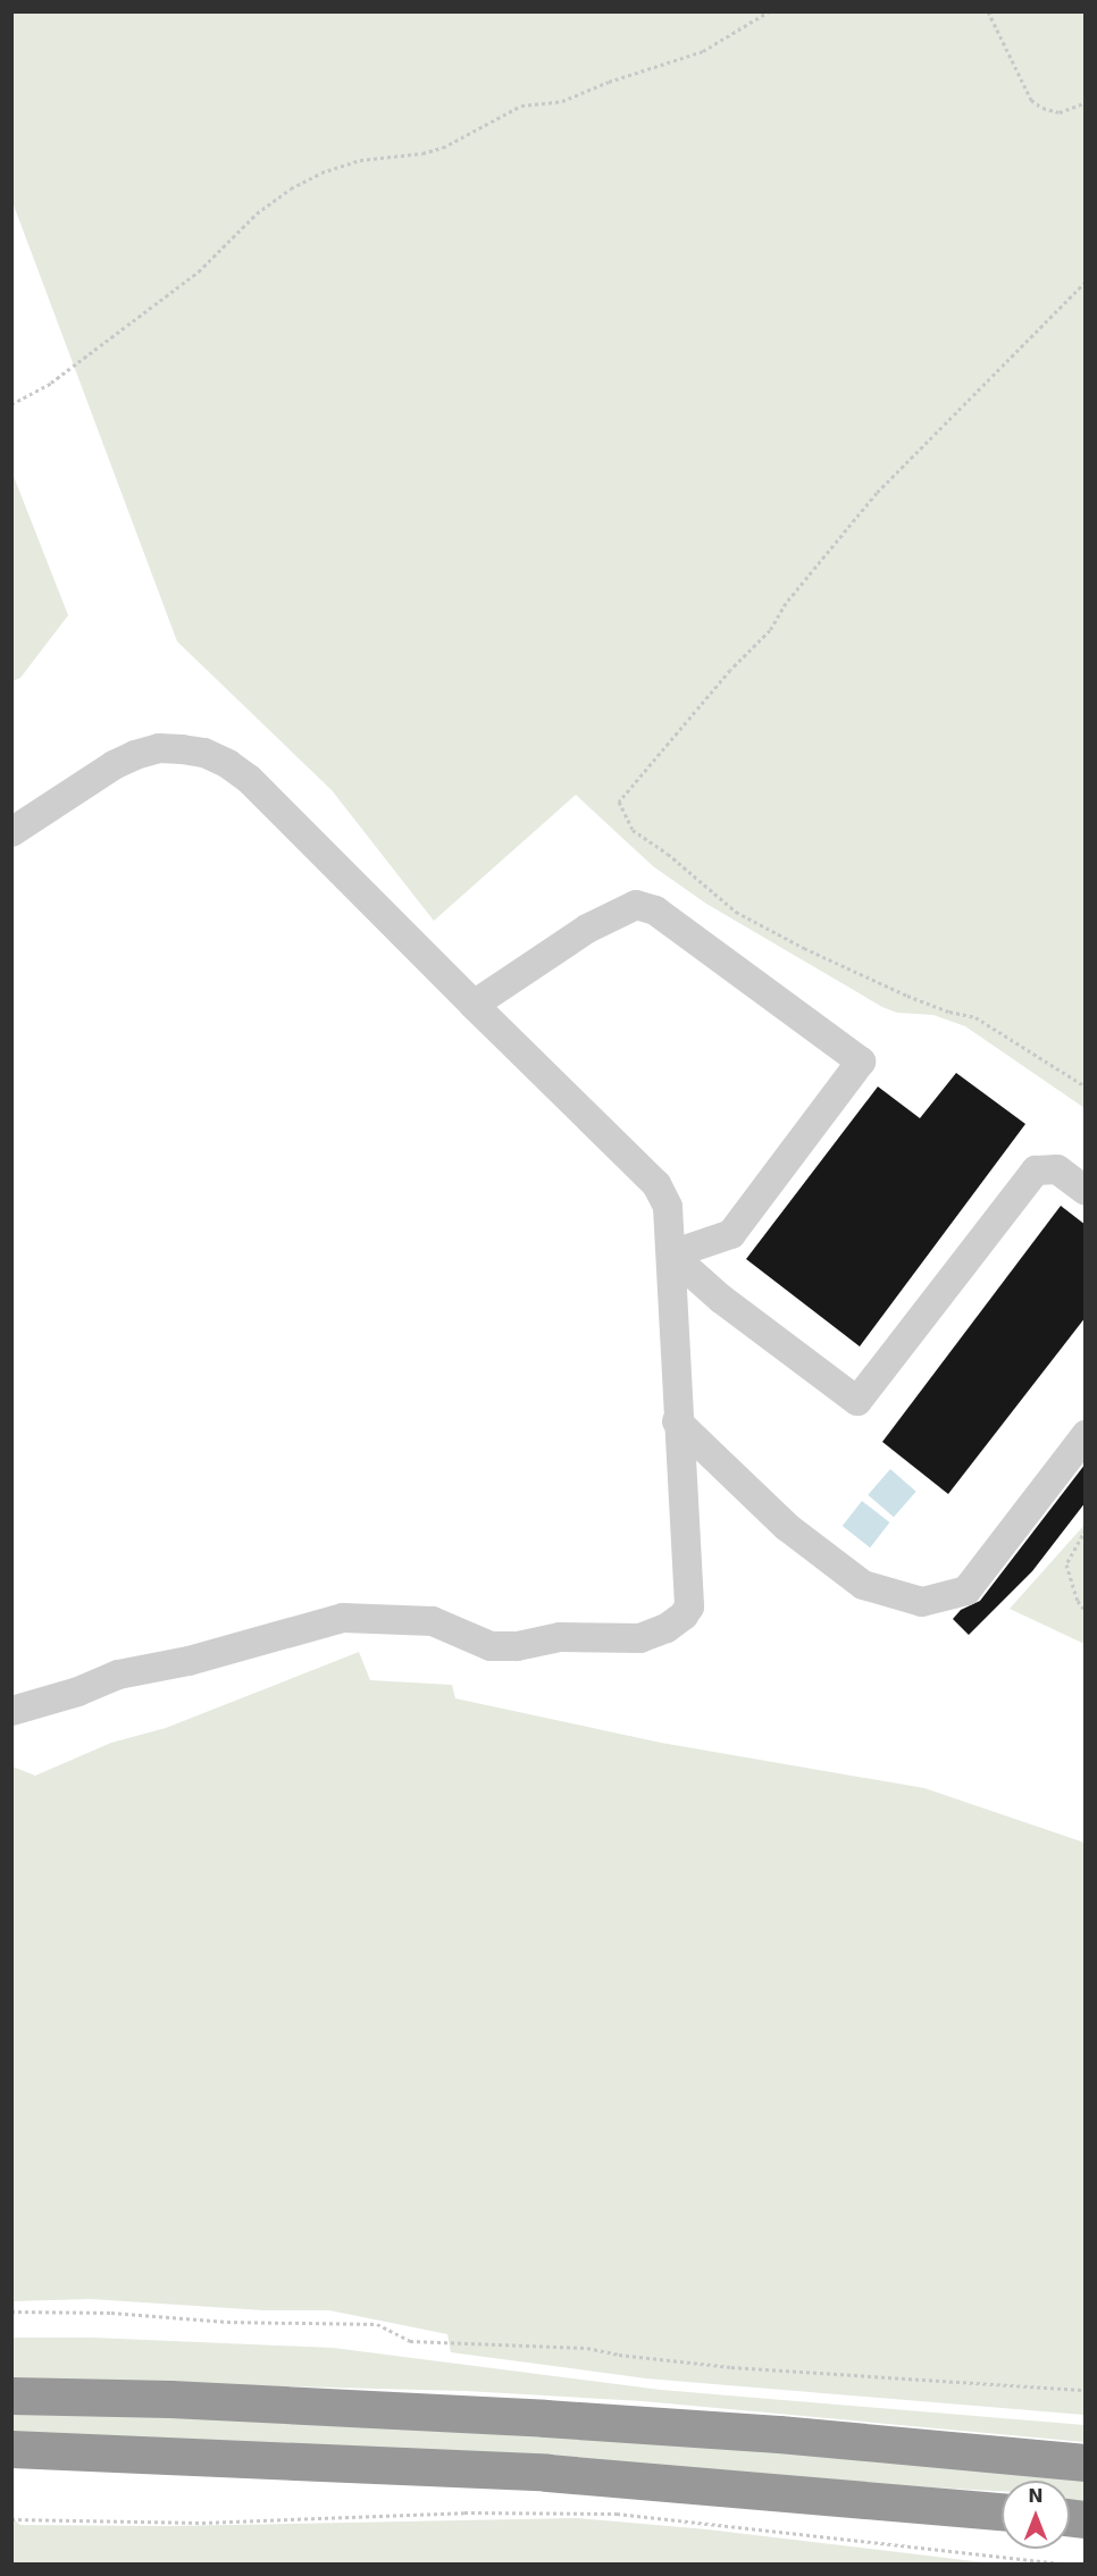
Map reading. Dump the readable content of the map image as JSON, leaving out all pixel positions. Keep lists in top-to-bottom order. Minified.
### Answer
{"north":"top"}
